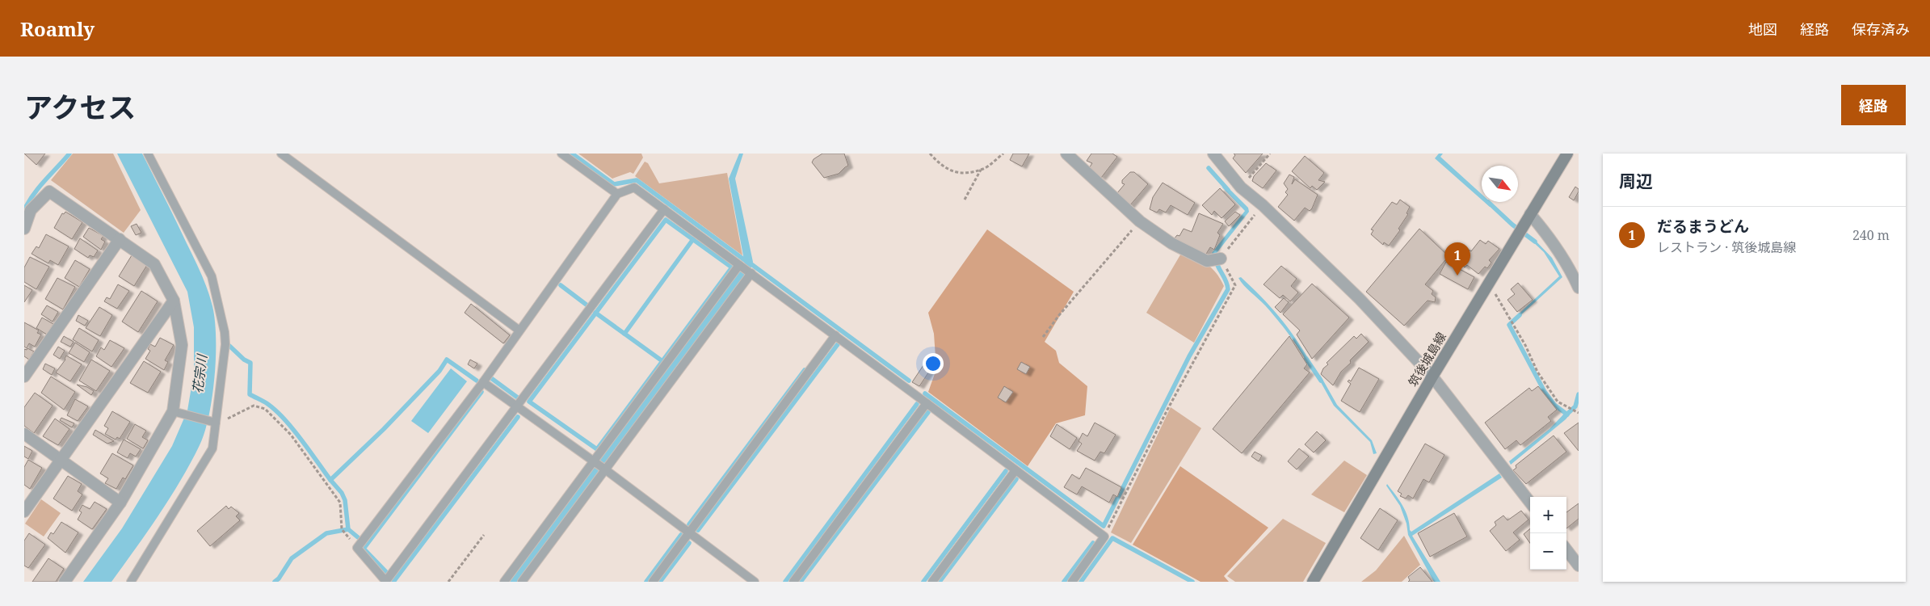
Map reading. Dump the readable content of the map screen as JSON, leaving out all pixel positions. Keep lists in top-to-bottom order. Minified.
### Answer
{"streets":{"main road":["筑後城島線"]},"water":["花宗川"],"north":"bottom right","page":{"header":"Roamly","nav":["地図","経路","保存済み"],"title":"アクセス","buttons":"経路","heading":"周辺","list":[{"mark":"1","name":"だるまうどん","note":"レストラン · 筑後城島線","value":"240 m"}],"pins":"1","map_buttons":["+","−"]}}
